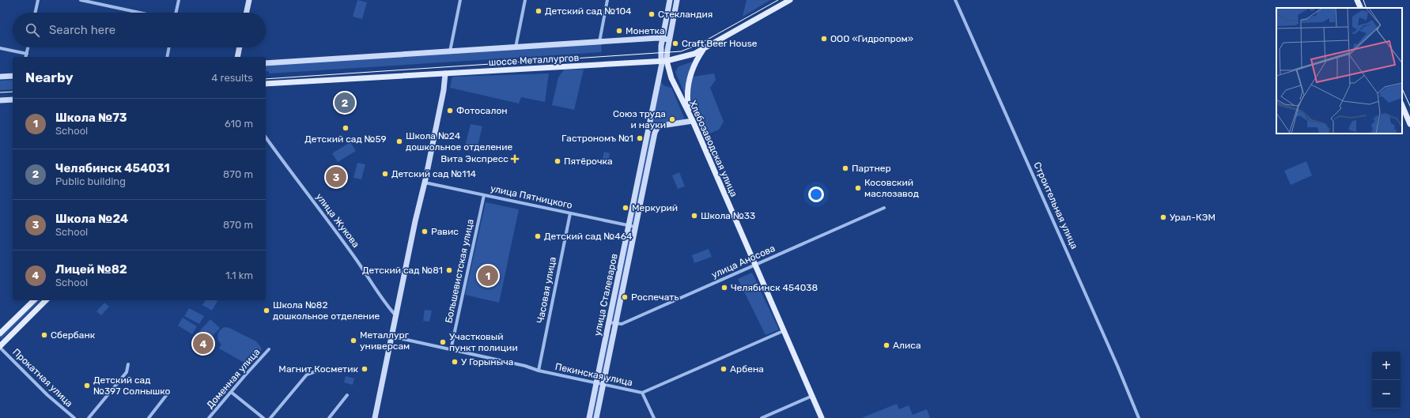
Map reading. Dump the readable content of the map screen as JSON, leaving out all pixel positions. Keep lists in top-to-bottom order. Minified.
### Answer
{"streets":{"main road":["шоссе Металлургов","Хлебозаводская улица"],"street":["улица Пятницкого","Строительная улица","улица Жукова","улица Аносова","Большевистская улица","Часовая улица","улица Сталеваров","Пекинская улица","Прокатная улица","Доменная улица"]},"crossings":[["шоссе Металлургов","Хлебозаводская улица"],["шоссе Металлургов","улица Сталеваров"],["Хлебозаводская улица","улица Аносова"],["Хлебозаводская улица","улица Сталеваров"],["Хлебозаводская улица","Пекинская улица"],["улица Пятницкого","Большевистская улица"],["улица Пятницкого","Часовая улица"],["улица Пятницкого","улица Сталеваров"],["улица Аносова","улица Сталеваров"],["Большевистская улица","Пекинская улица"],["Часовая улица","Пекинская улица"],["улица Сталеваров","Пекинская улица"]],"places":{"other":["Детский сад №104","Стекландия","Монетка","ООО «Гидропром»","Craft Beer House","Фотосалон","Союз труда и науки","Детский сад №59","Гастрономъ №1","Школа №24 дошкольное отделение","Пятёрочка","Партнер","Детский сад №114","Косовский маслозавод","Меркурий","Школа №33","Урал-КЭМ","Равис","Детский сад №464","Детский сад №81","Челябинск 454038","Роспечать","Школа №82 дошкольное отделение","Сбербанк","Металлург универсам","Участковый пункт полиции","Алиса","У Горыныча","Магнит Косметик","Арбена","Детский сад №397 Солнышко"],"health":["Вита Экспресс"]},"page":{"search":"Search here","heading":["Nearby","4 results"],"pins":["2","3","1","4"],"list":[{"mark":"1","name":"Школа №73","note":"School","value":"610 m"},{"mark":"2","name":"Челябинск 454031","note":"Public building","value":"870 m"},{"mark":"3","name":"Школа №24","note":"School","value":"870 m"},{"mark":"4","name":"Лицей №82","note":"School","value":"1.1 km"}],"map_buttons":["+","−"]}}
